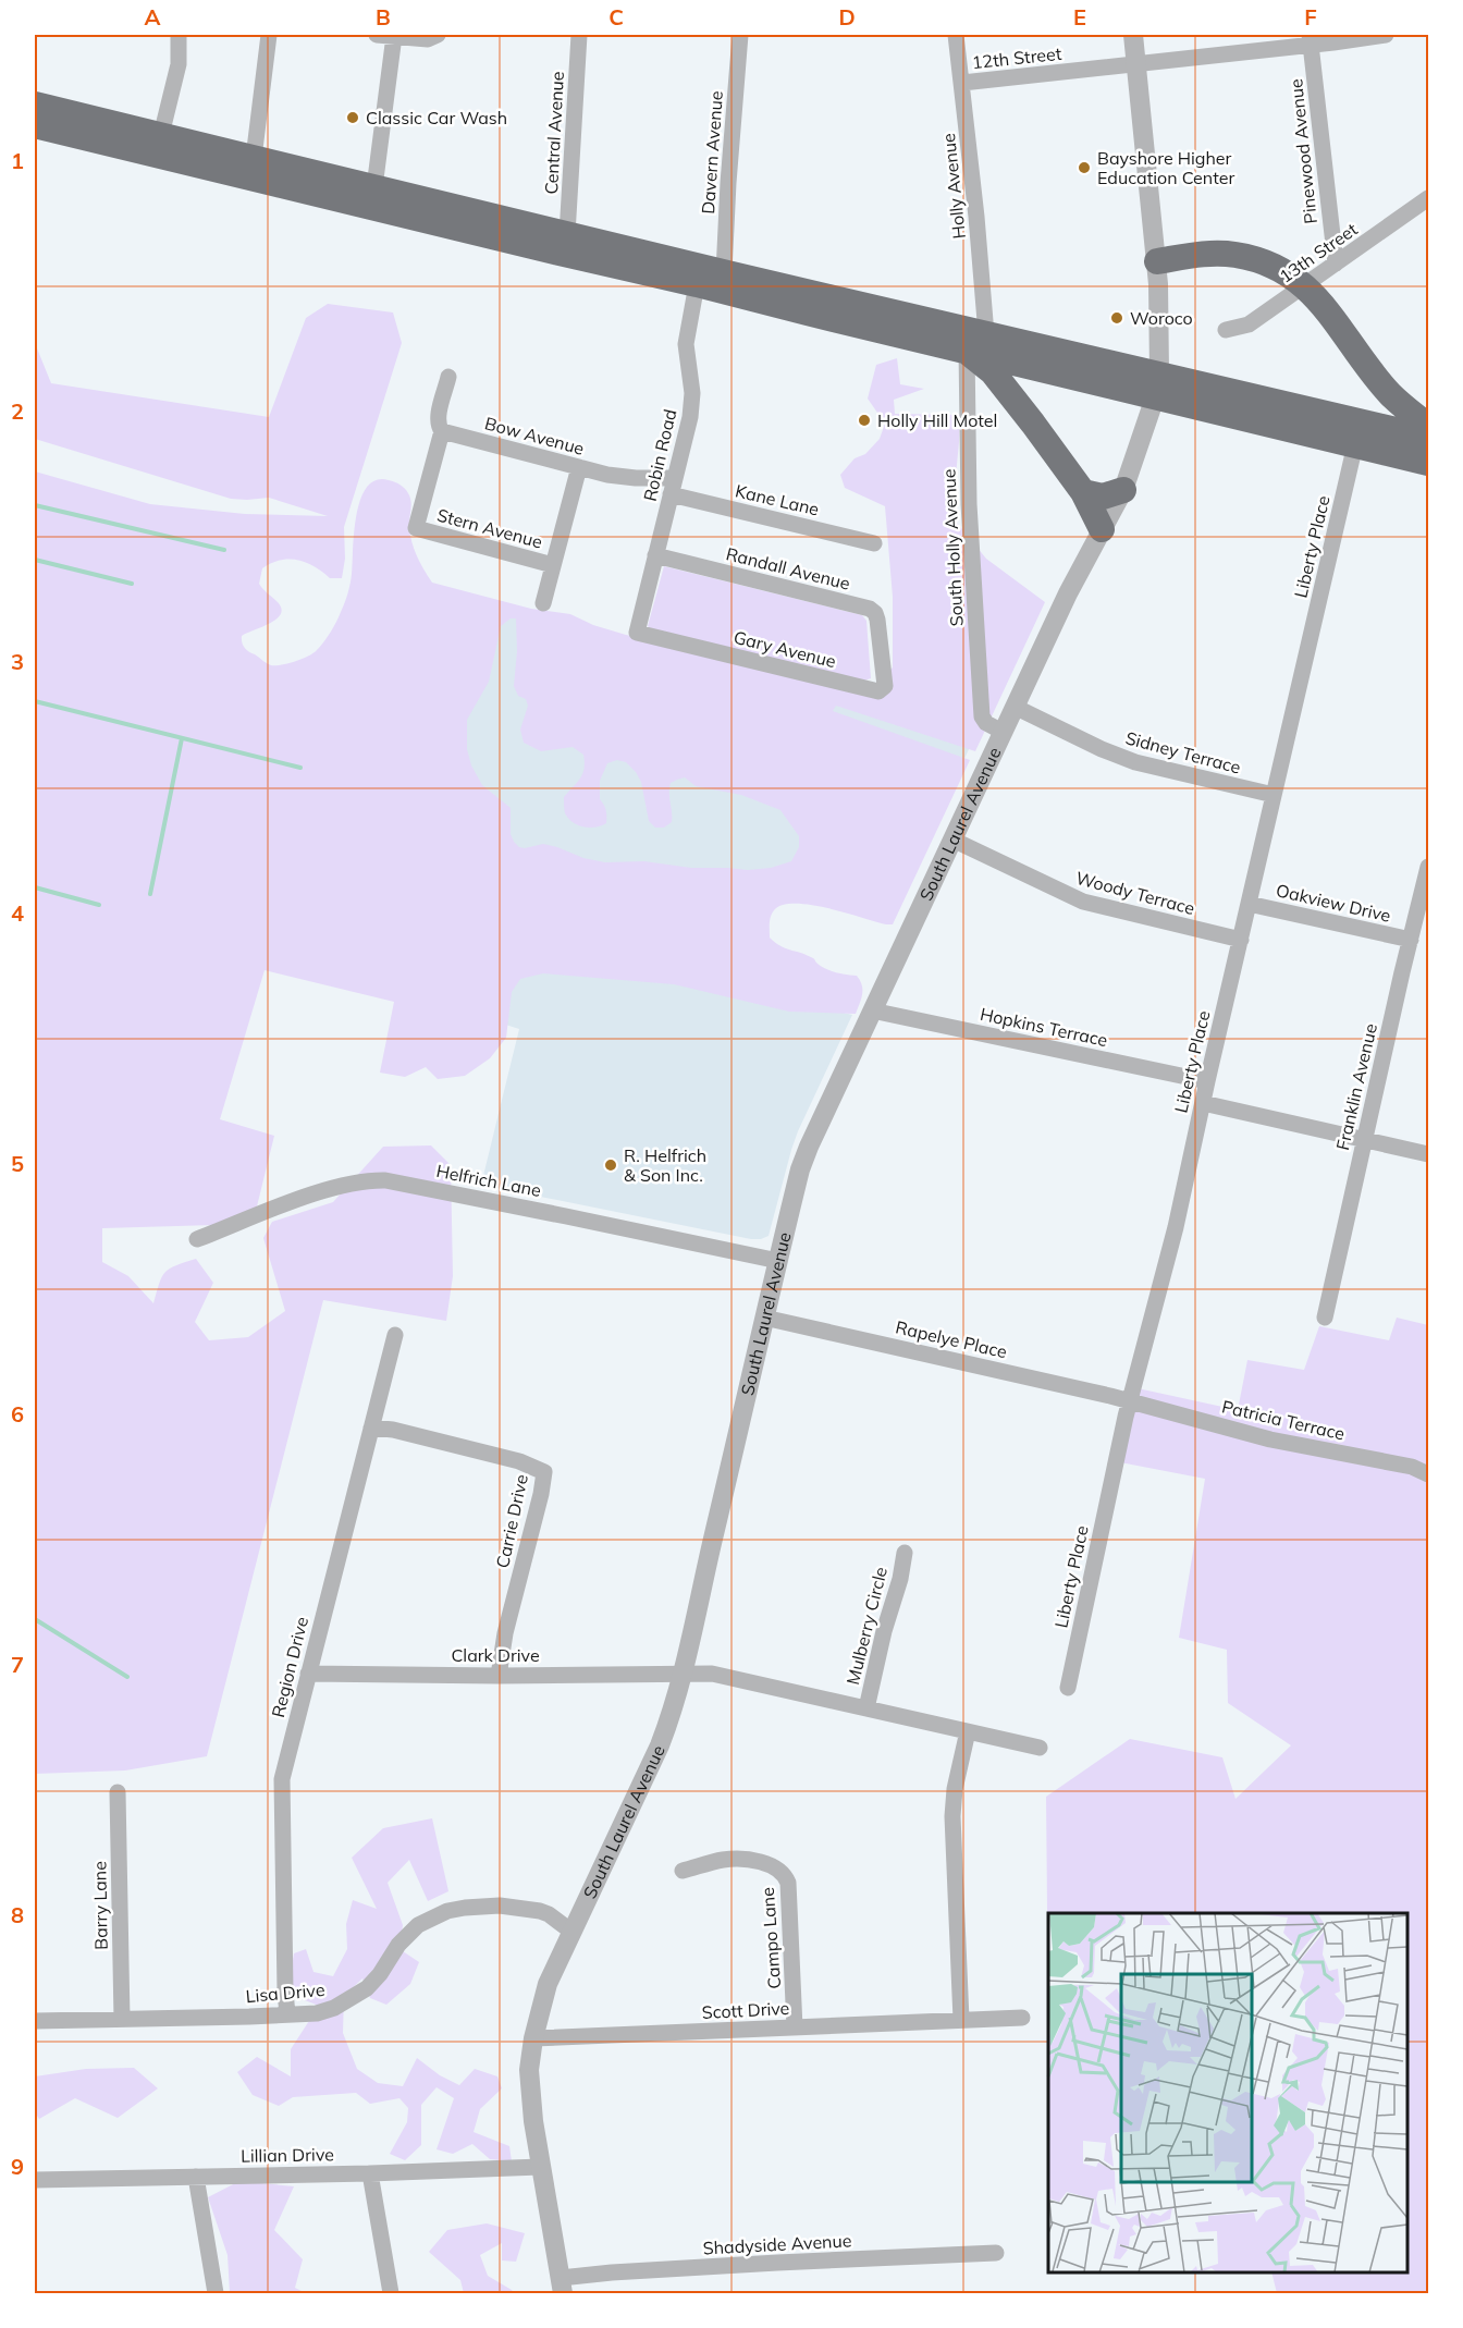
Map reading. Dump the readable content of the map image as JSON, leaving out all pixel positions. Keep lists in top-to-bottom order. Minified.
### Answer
{"streets":{"street":["12th Street","Central Avenue","Pinewood Avenue","Davern Avenue","Holly Avenue","13th Street","Bow Avenue","Robin Road","Kane Lane","Stern Avenue","Liberty Place","South Holly Avenue","Randall Avenue","Gary Avenue","Sidney Terrace","South Laurel Avenue","Woody Terrace","Oakview Drive","Hopkins Terrace","Franklin Avenue","Helfrich Lane","Rapelye Place","Patricia Terrace","Carrie Drive","Mulberry Circle","Clark Drive","Region Drive","Barry Lane","Campo Lane","Lisa Drive","Scott Drive","Lillian Drive","Shadyside Avenue"]},"crossings":[["12th Street","Pinewood Avenue"],["12th Street","Holly Avenue"],["12th Street","South Laurel Avenue"],["Pinewood Avenue","13th Street"],["Holly Avenue","South Holly Avenue"],["Bow Avenue","Robin Road"],["Bow Avenue","Stern Avenue"],["Robin Road","Kane Lane"],["Robin Road","Randall Avenue"],["Robin Road","Gary Avenue"],["Liberty Place","Sidney Terrace"],["Liberty Place","Woody Terrace"],["Liberty Place","Oakview Drive"],["Liberty Place","Hopkins Terrace"],["Liberty Place","Rapelye Place"],["Liberty Place","Patricia Terrace"],["South Holly Avenue","South Laurel Avenue"],["Randall Avenue","Gary Avenue"],["Sidney Terrace","South Laurel Avenue"],["South Laurel Avenue","Woody Terrace"],["South Laurel Avenue","Hopkins Terrace"],["South Laurel Avenue","Helfrich Lane"],["South Laurel Avenue","Rapelye Place"],["South Laurel Avenue","Clark Drive"],["South Laurel Avenue","Lisa Drive"],["South Laurel Avenue","Scott Drive"],["South Laurel Avenue","Lillian Drive"],["South Laurel Avenue","Shadyside Avenue"],["Oakview Drive","Franklin Avenue"],["Rapelye Place","Patricia Terrace"],["Carrie Drive","Clark Drive"],["Carrie Drive","Region Drive"],["Clark Drive","Region Drive"],["Region Drive","Lisa Drive"],["Barry Lane","Lisa Drive"],["Campo Lane","Scott Drive"]],"places":["Classic Car Wash","Bayshore Higher Education Center","Woroco","Holly Hill Motel","R. Helfrich & Son Inc."],"grid":{"columns":["A","B","C","D","E","F"],"rows":["1","2","3","4","5","6","7","8","9"]}}
